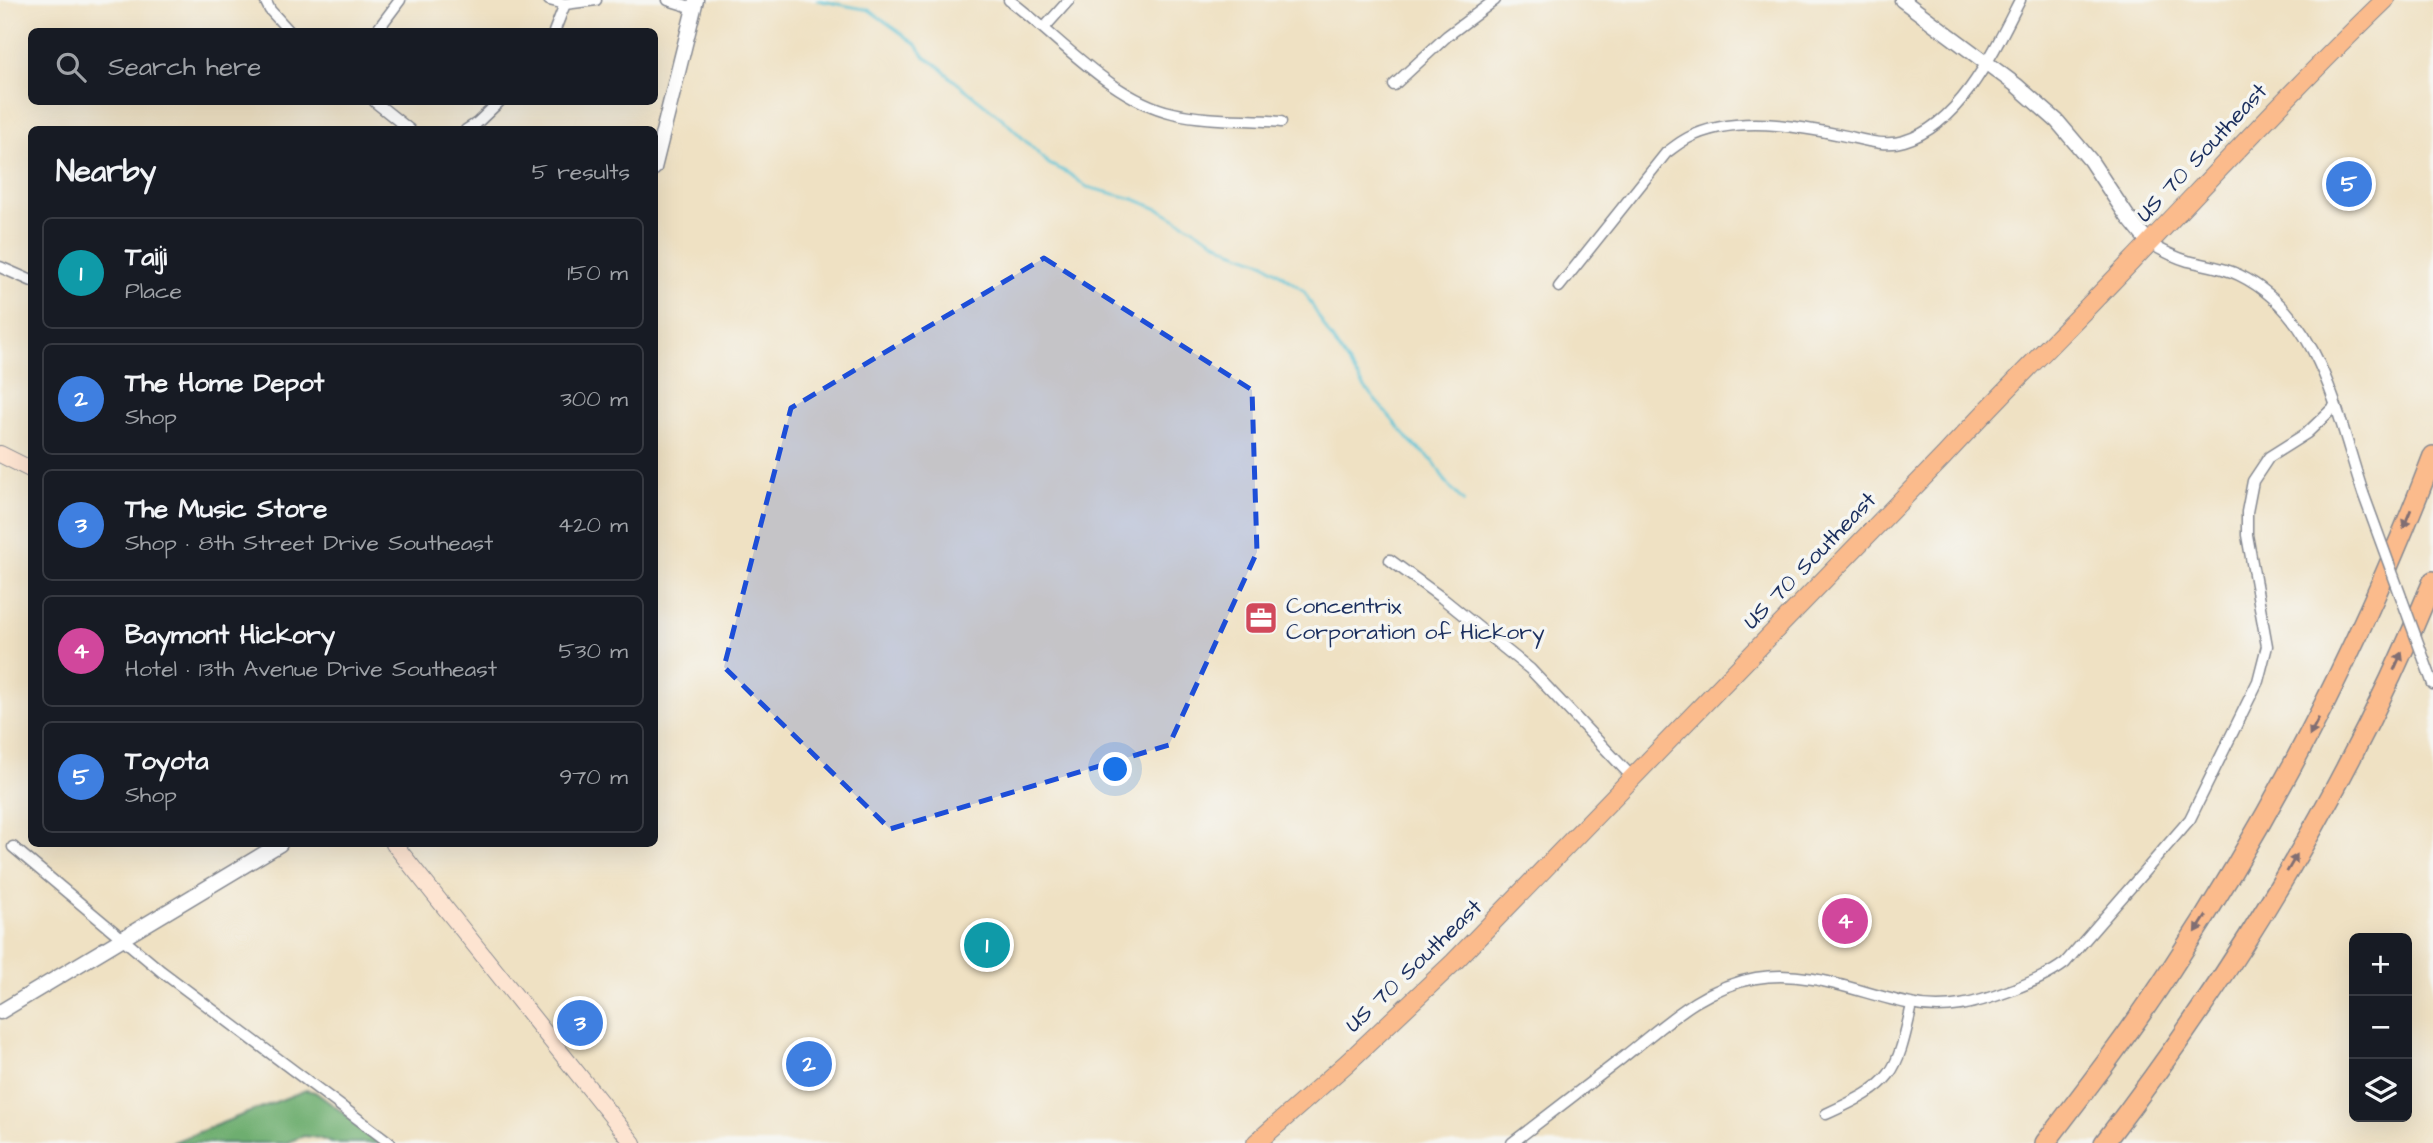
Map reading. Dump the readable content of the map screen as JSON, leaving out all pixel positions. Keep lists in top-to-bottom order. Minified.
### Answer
{"streets":{"main road":["US 70 Southeast"]},"places":{"office":["Concentrix Corporation of Hickory"]},"page":{"search":"Search here","heading":["Nearby","5 results"],"pins":["5","4","1","3","2"],"list":[{"mark":"1","name":"Taiji","note":"Place","value":"150 m"},{"mark":"2","name":"The Home Depot","note":"Shop","value":"300 m"},{"mark":"3","name":"The Music Store","note":"Shop · 8th Street Drive Southeast","value":"420 m"},{"mark":"4","name":"Baymont Hickory","note":"Hotel · 13th Avenue Drive Southeast","value":"530 m"},{"mark":"5","name":"Toyota","note":"Shop","value":"970 m"}],"map_buttons":["+","−"]}}
